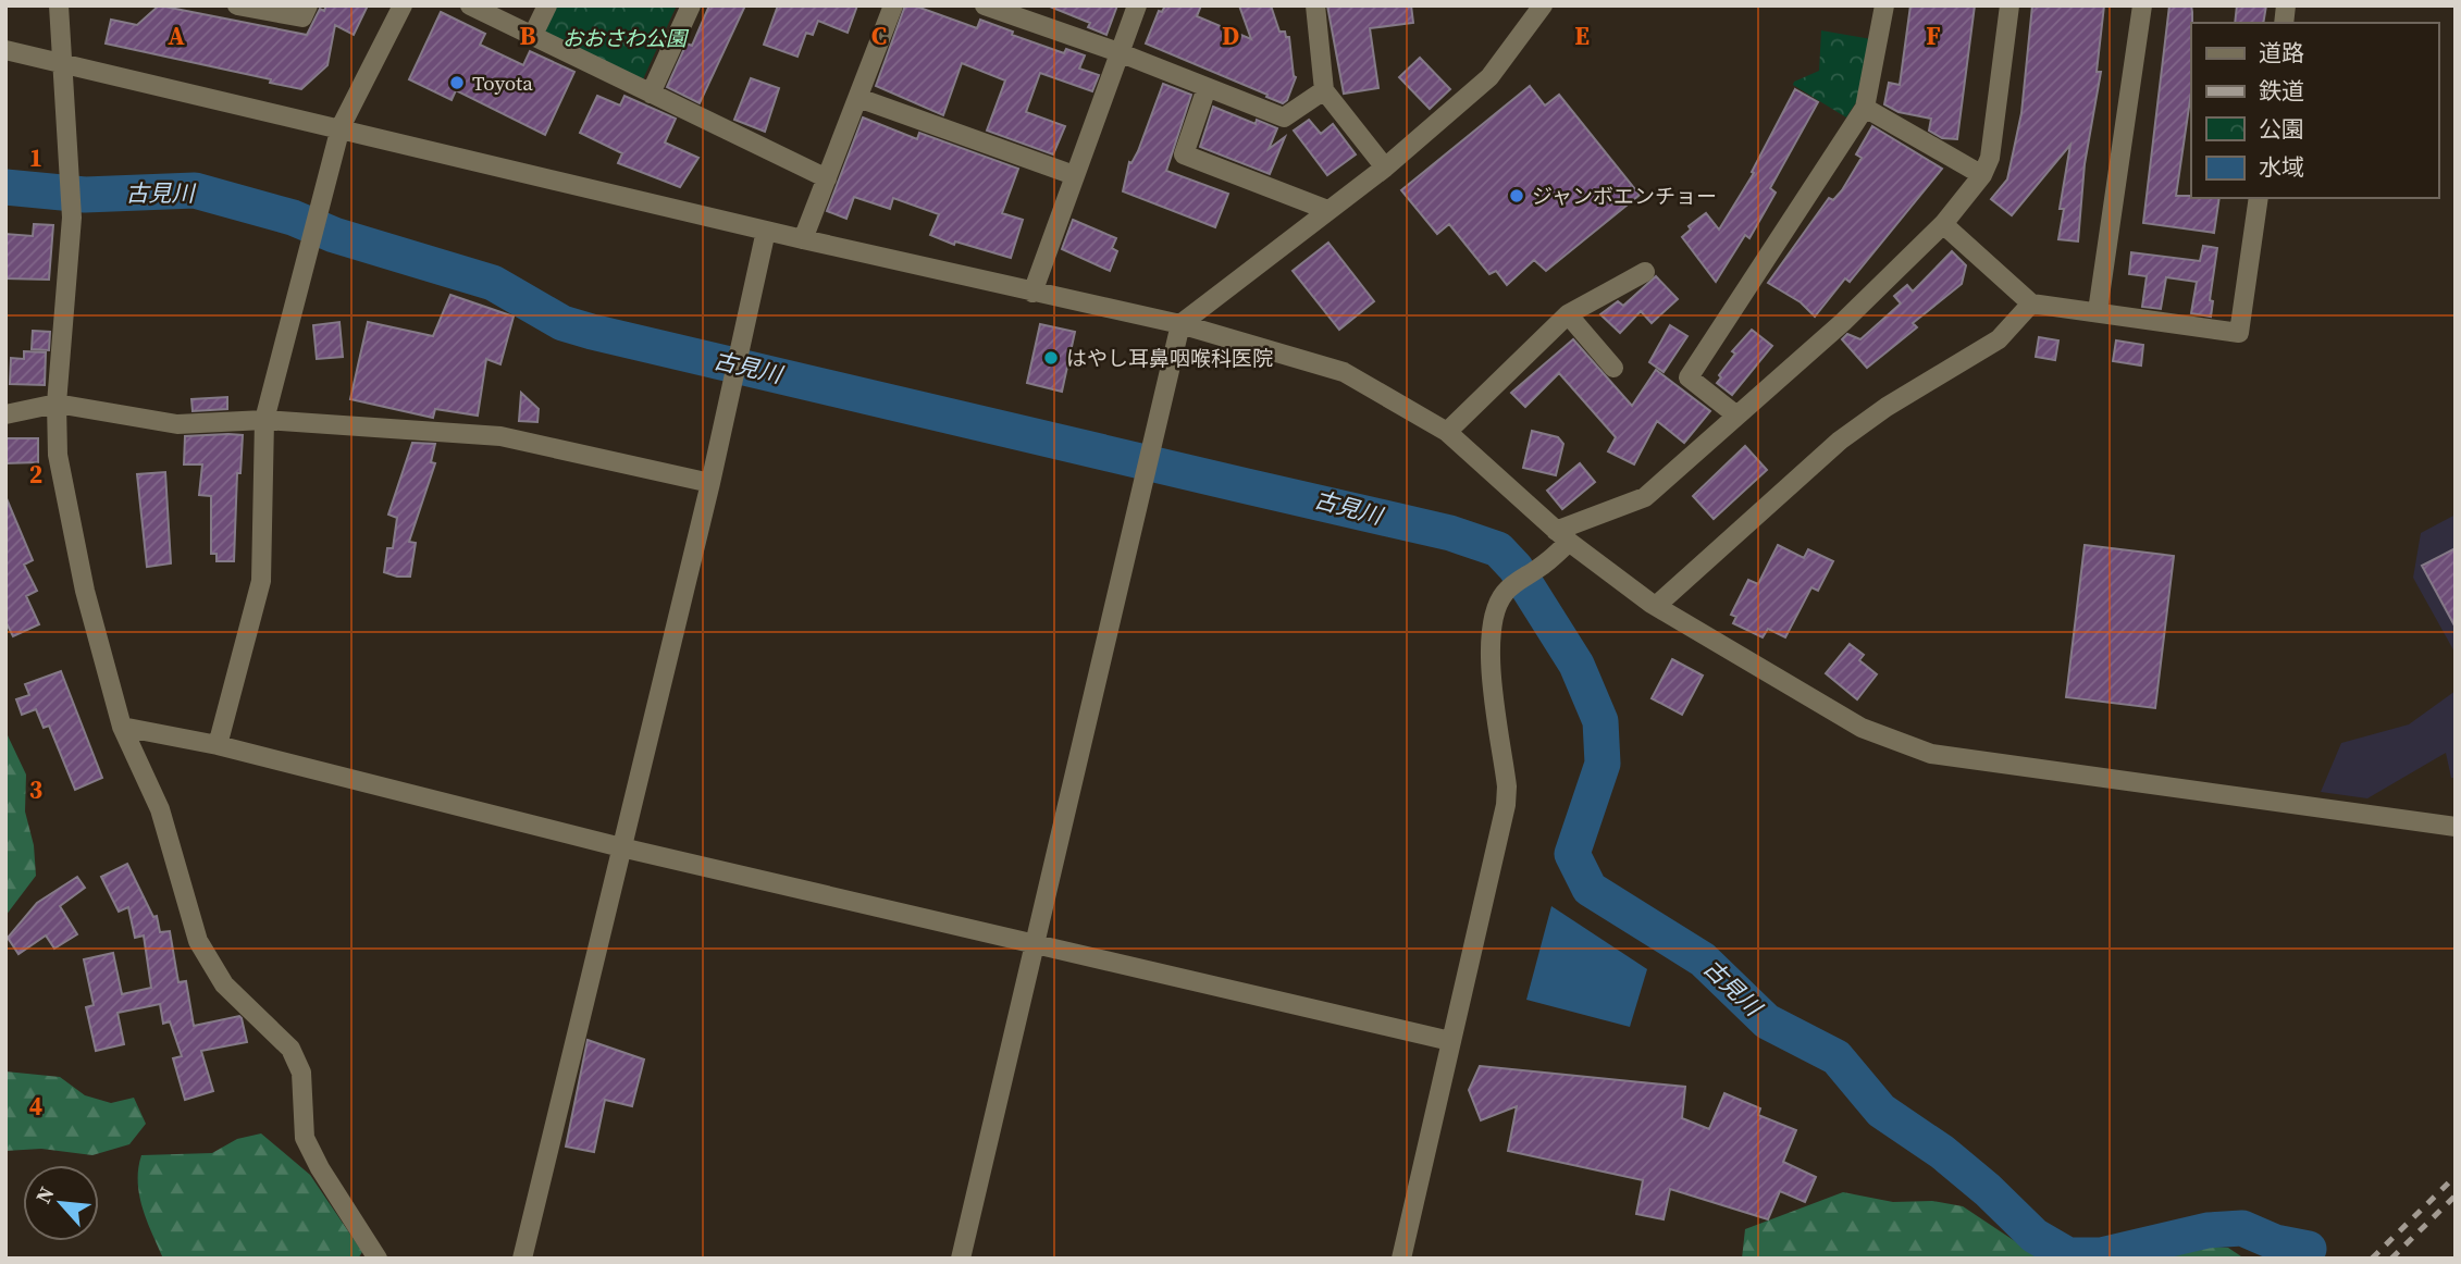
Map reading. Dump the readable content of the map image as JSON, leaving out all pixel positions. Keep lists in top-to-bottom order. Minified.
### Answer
{"water":["古見川"],"parks":["おおさわ公園"],"places":["Toyota","ジャンボエンチョー","はやし耳鼻咽喉科医院"],"legend":["道路","鉄道","公園","水域"],"north":"top left","grid":{"columns":["A","B","C","D","E","F"],"rows":["1","2","3","4"]}}
